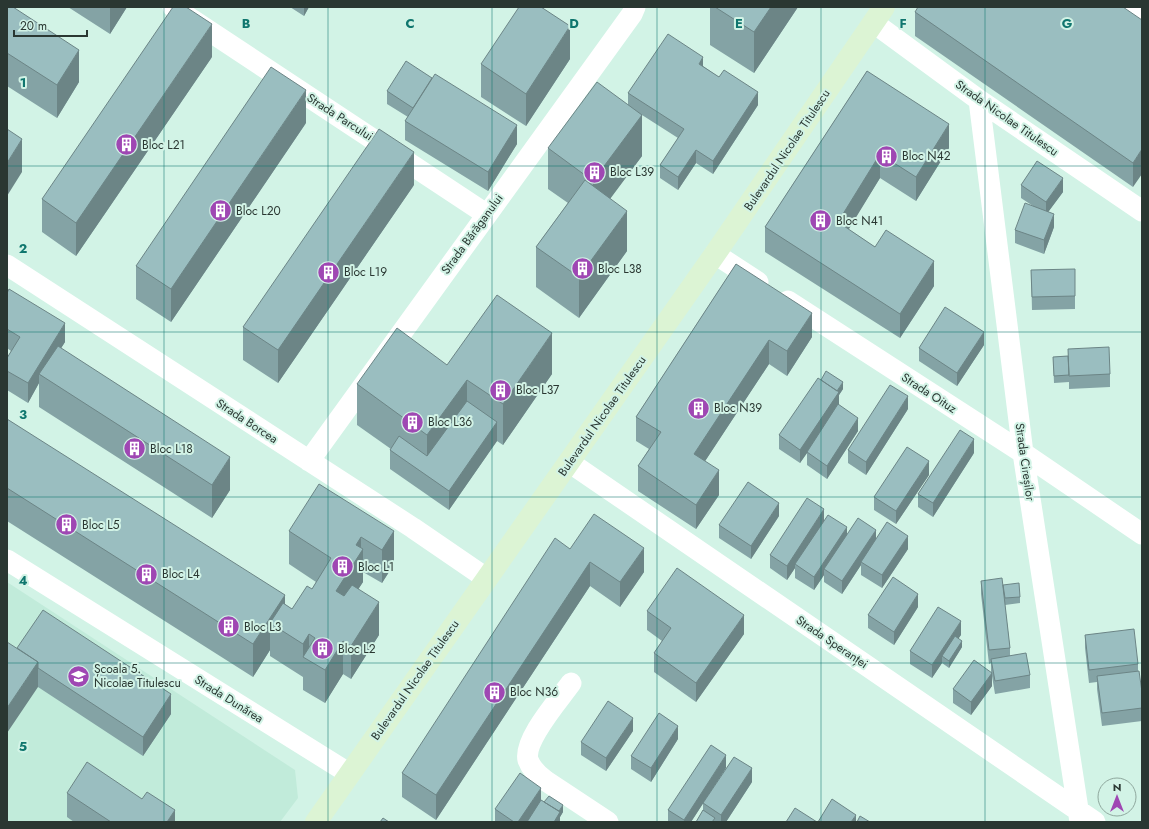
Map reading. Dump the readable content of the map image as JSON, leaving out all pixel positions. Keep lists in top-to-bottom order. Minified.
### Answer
{"streets":{"main road":["Bulevardul Nicolae Titulescu"],"street":["Strada Parcului","Strada Nicolae Titulescu","Strada Bărăganului","Strada Oituz","Strada Borcea","Strada Cireșilor","Strada Speranței","Strada Dunărea"]},"crossings":[["Strada Parcului","Strada Bărăganului"],["Strada Nicolae Titulescu","Bulevardul Nicolae Titulescu"],["Strada Nicolae Titulescu","Strada Cireșilor"],["Bulevardul Nicolae Titulescu","Strada Oituz"],["Bulevardul Nicolae Titulescu","Strada Borcea"],["Bulevardul Nicolae Titulescu","Strada Speranței"],["Bulevardul Nicolae Titulescu","Strada Dunărea"],["Strada Bărăganului","Strada Borcea"],["Strada Oituz","Strada Cireșilor"],["Strada Cireșilor","Strada Speranței"]],"places":{"building":["Bloc L21","Bloc N42","Bloc L39","Bloc L20","Bloc N41","Bloc L38","Bloc L19","Bloc L37","Bloc N39","Bloc L36","Bloc L18","Bloc L5","Bloc L1","Bloc L4","Bloc L3","Bloc L2","Bloc N36"],"school or university":["Școala 5. Nicolae Titulescu"]},"scale_bar":"20 m","north":"top","grid":{"columns":["B","C","D","E","F","G"],"rows":["1","2","3","4","5"]}}
